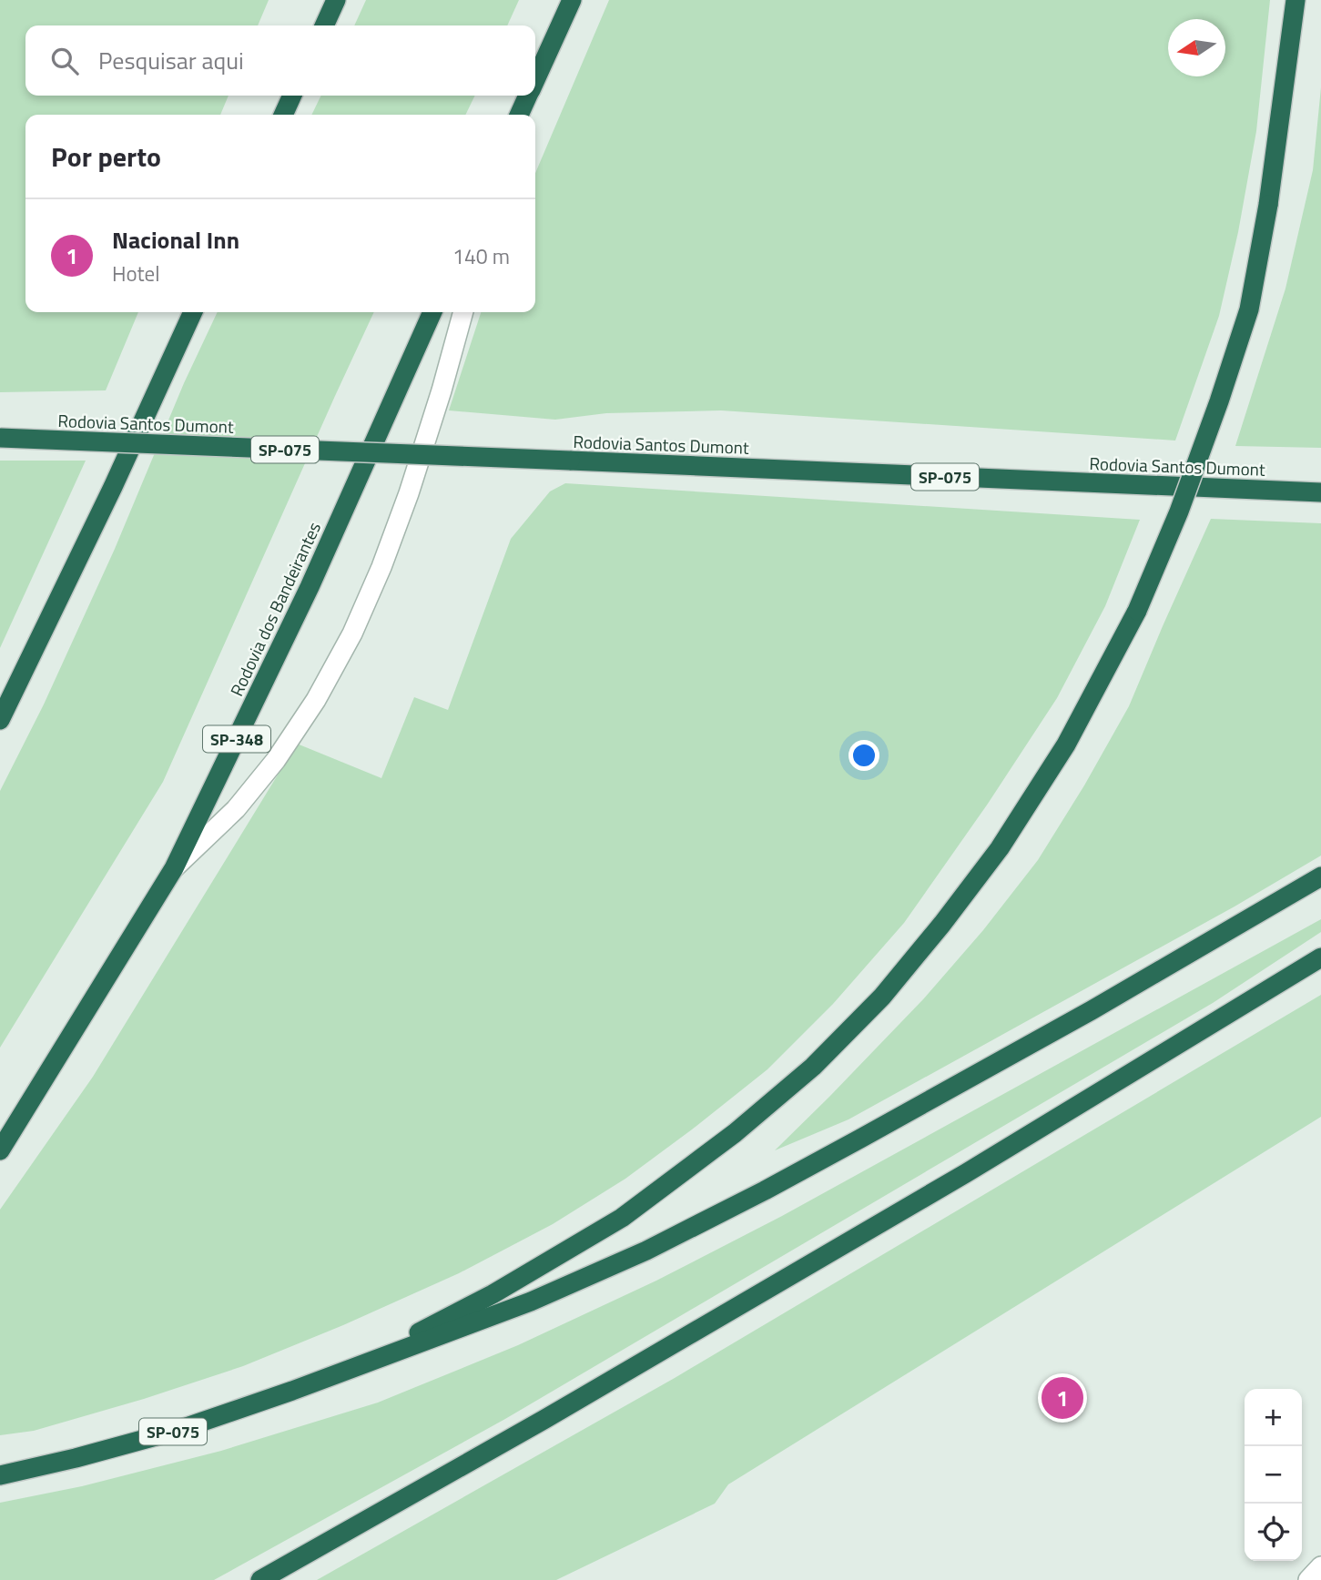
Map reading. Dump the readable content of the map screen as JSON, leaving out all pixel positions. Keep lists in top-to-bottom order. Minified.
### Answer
{"streets":{"highway":["Rodovia Santos Dumont","SP-075","Rodovia dos Bandeirantes","SP-348"]},"north":"left","page":{"search":"Pesquisar aqui","heading":"Por perto","list":[{"mark":"1","name":"Nacional Inn","note":"Hotel","value":"140 m"}],"pins":"1","map_buttons":["+","−"]}}
